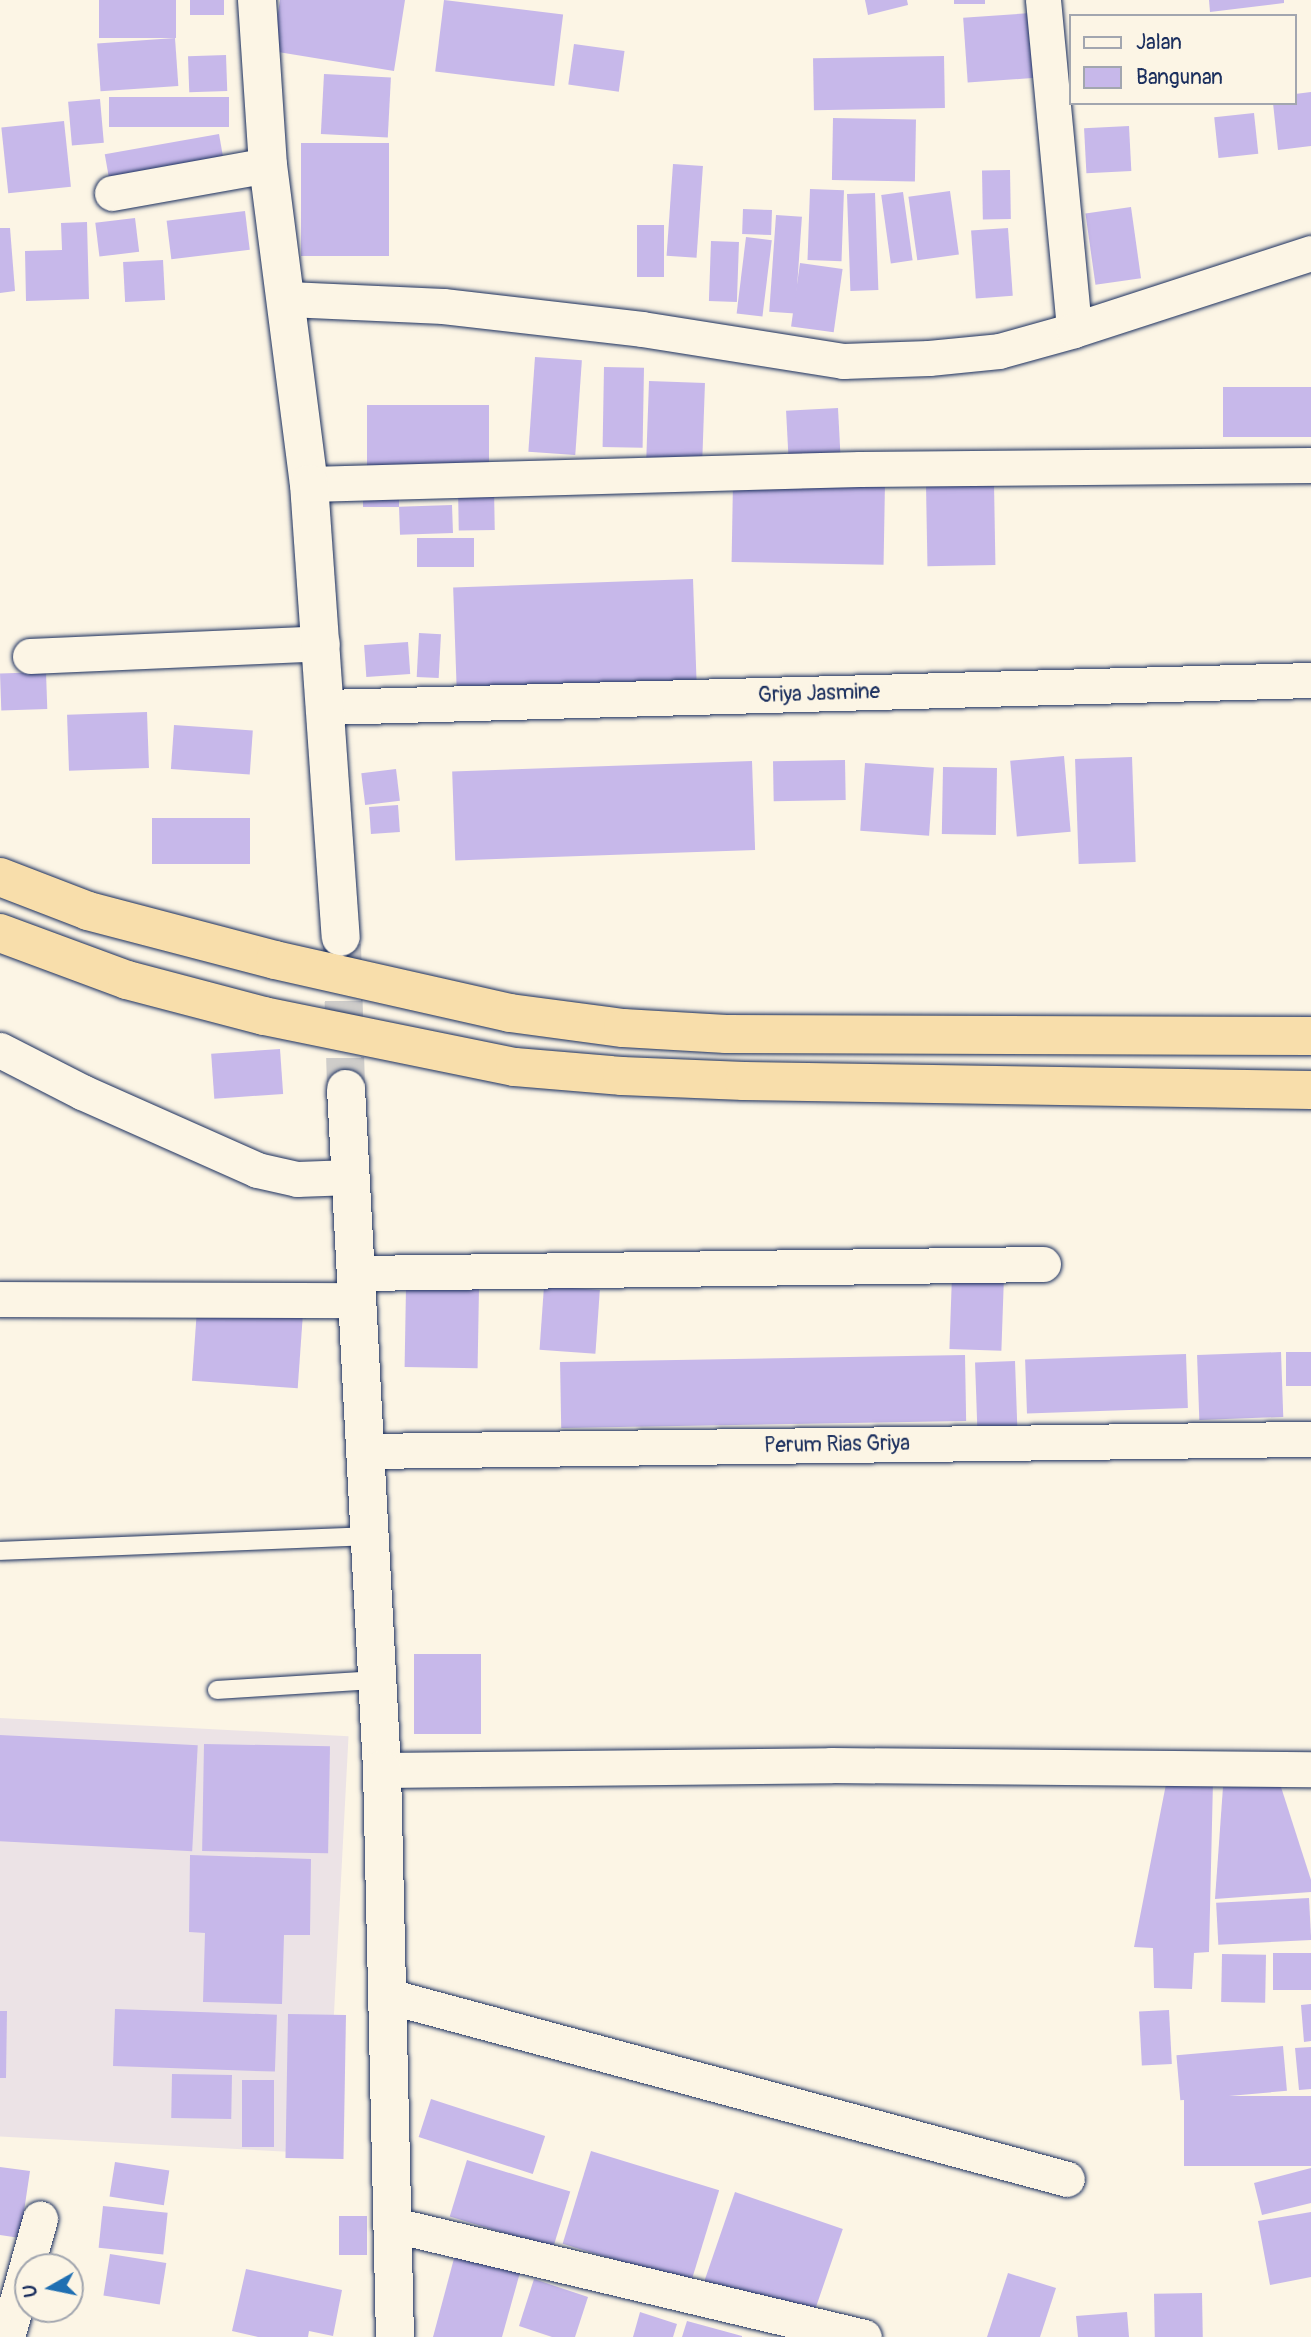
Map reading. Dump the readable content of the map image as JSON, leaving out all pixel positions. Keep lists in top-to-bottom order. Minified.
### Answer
{"streets":{"street":["Griya Jasmine","Perum Rias Griya"]},"legend":["Jalan","Bangunan"],"north":"left"}
